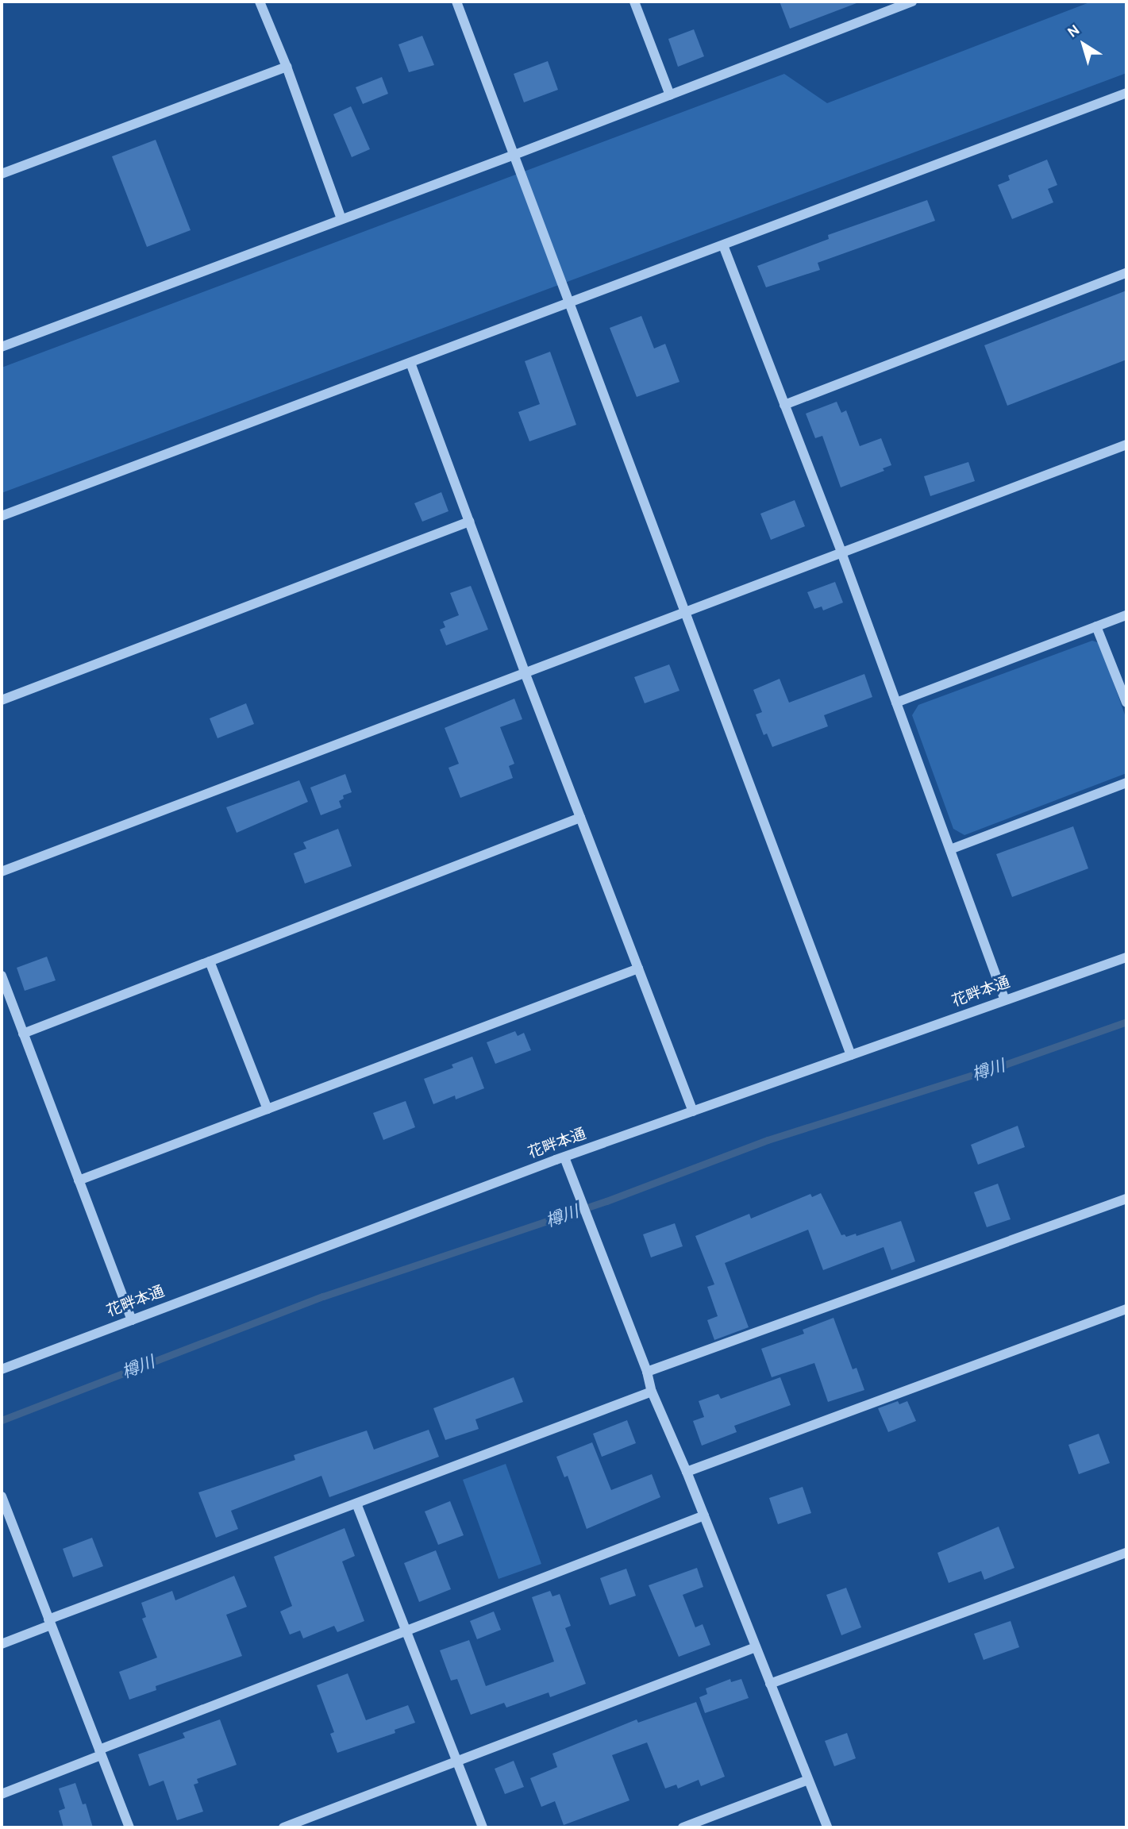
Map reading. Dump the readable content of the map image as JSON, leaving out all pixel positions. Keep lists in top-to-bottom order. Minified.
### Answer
{"streets":{"street":["花畔本通"]},"water":["樽川"],"north":"top left"}
